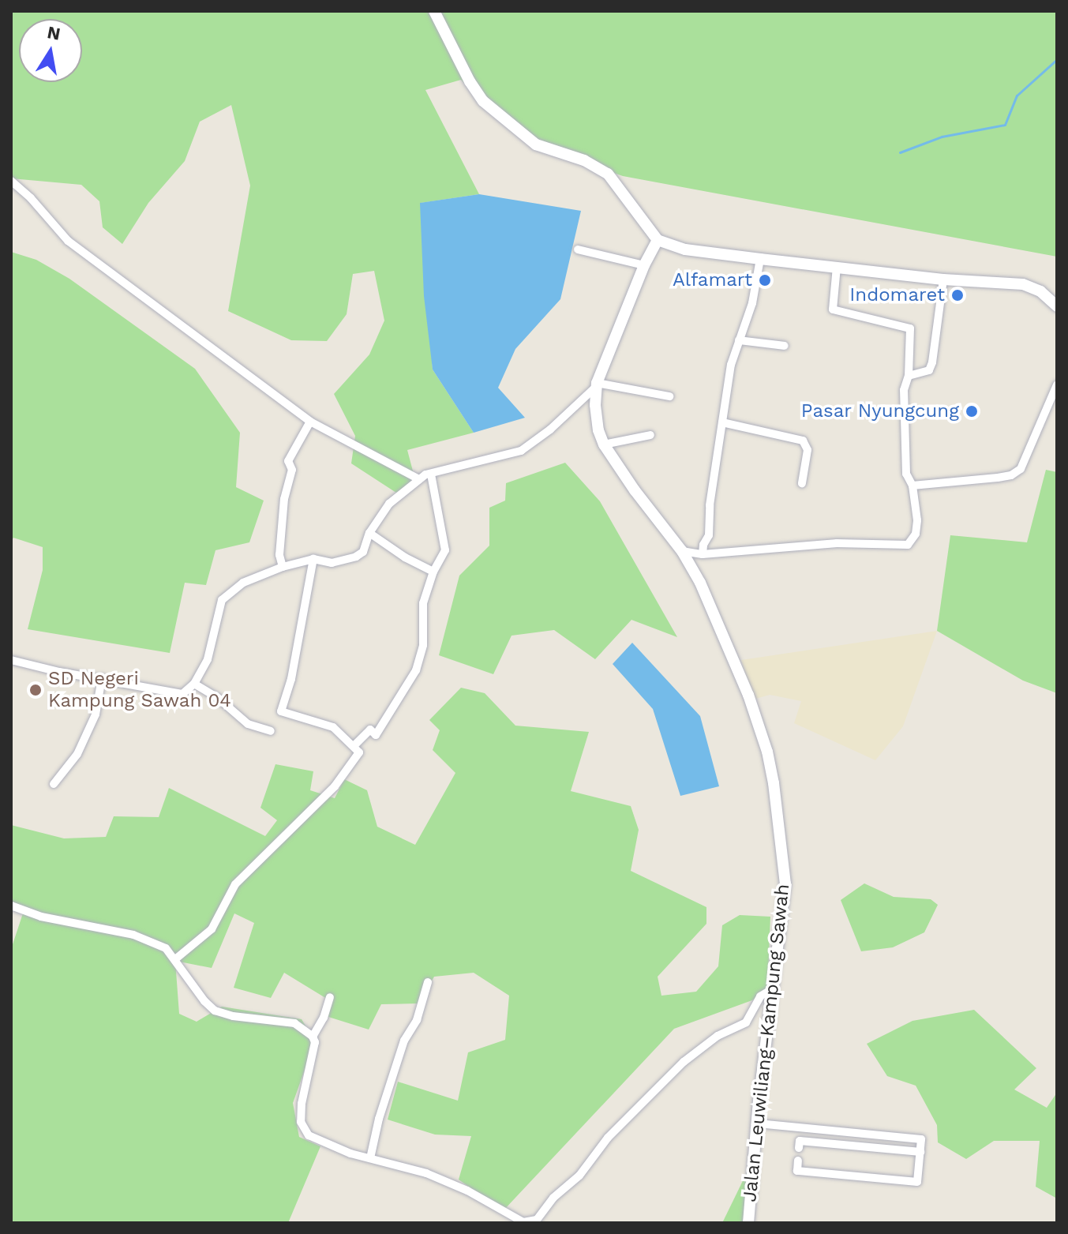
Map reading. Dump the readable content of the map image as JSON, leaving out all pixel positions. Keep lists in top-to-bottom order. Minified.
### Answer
{"streets":{"main road":["Jalan Leuwiliang–Kampung Sawah"]},"places":["Alfamart","Indomaret","Pasar Nyungcung","SD Negeri Kampung Sawah 04"],"north":"top"}
